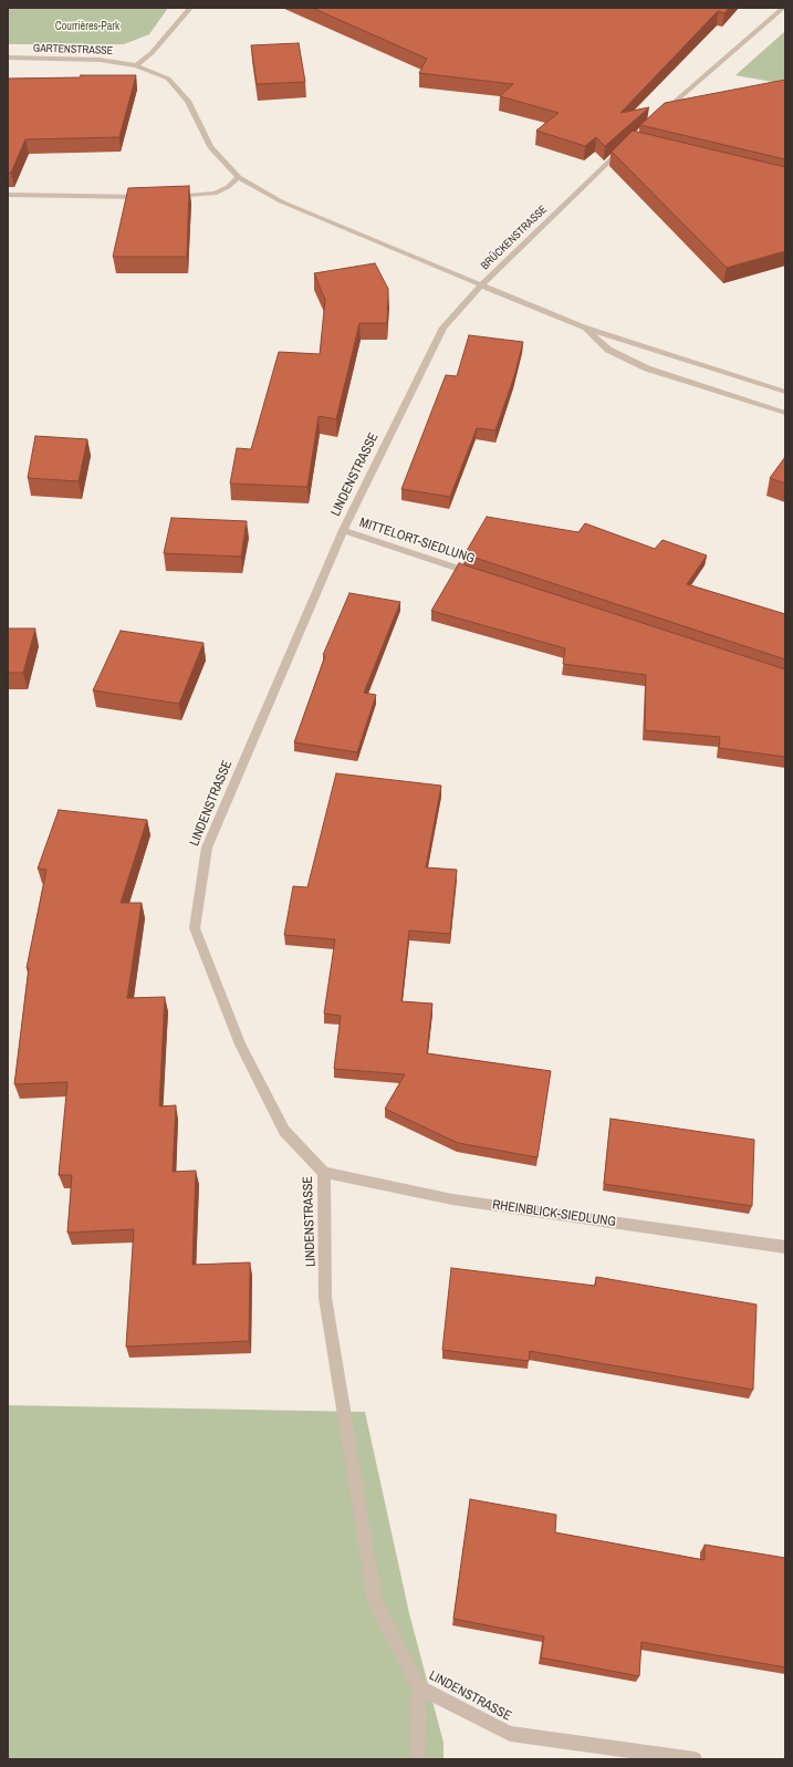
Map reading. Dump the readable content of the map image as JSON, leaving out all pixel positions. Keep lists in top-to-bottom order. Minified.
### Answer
{"streets":{"street":["GARTENSTRASSE","BRÜCKENSTRASSE","LINDENSTRASSE","MITTELORT-SIEDLUNG","RHEINBLICK-SIEDLUNG"]},"crossings":[["BRÜCKENSTRASSE","LINDENSTRASSE"],["LINDENSTRASSE","MITTELORT-SIEDLUNG"],["LINDENSTRASSE","RHEINBLICK-SIEDLUNG"]],"parks":["Courrières-Park"]}
